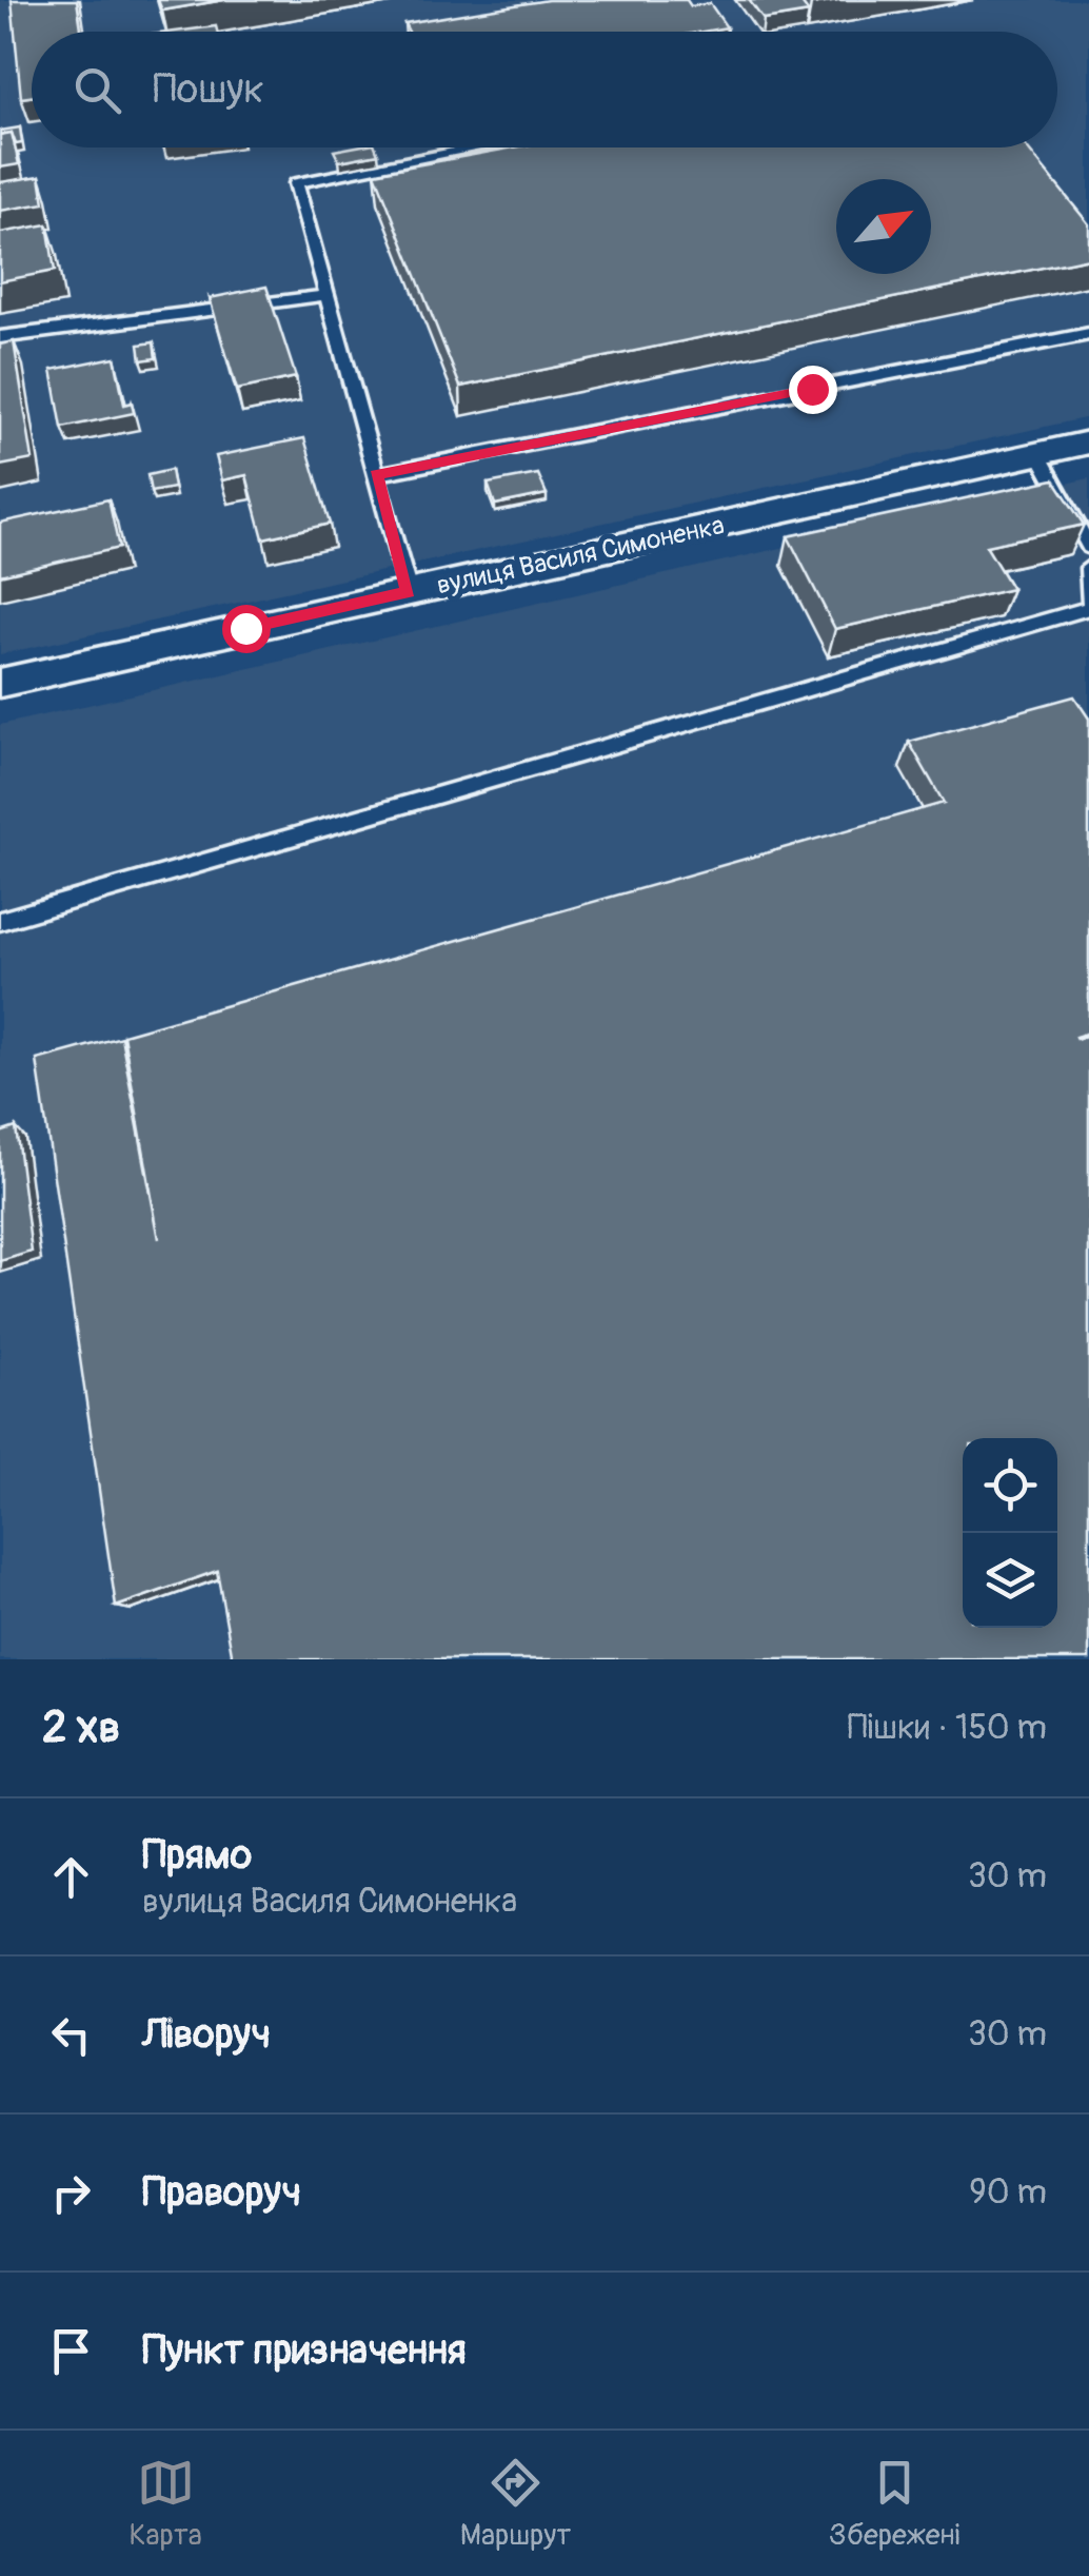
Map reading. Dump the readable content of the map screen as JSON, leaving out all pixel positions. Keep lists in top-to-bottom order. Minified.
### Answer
{"streets":{"street":["вулиця Василя Симоненка"]},"north":"top right","page":{"search":"Пошук","heading":["2 хв","Пішки · 150 m"],"list":[["Прямо","вулиця Василя Симоненка","30 m"],["Ліворуч","30 m"],["Праворуч","90 m"],"Пункт призначення"],"nav":["Карта","Маршрут","Збережені"]}}
